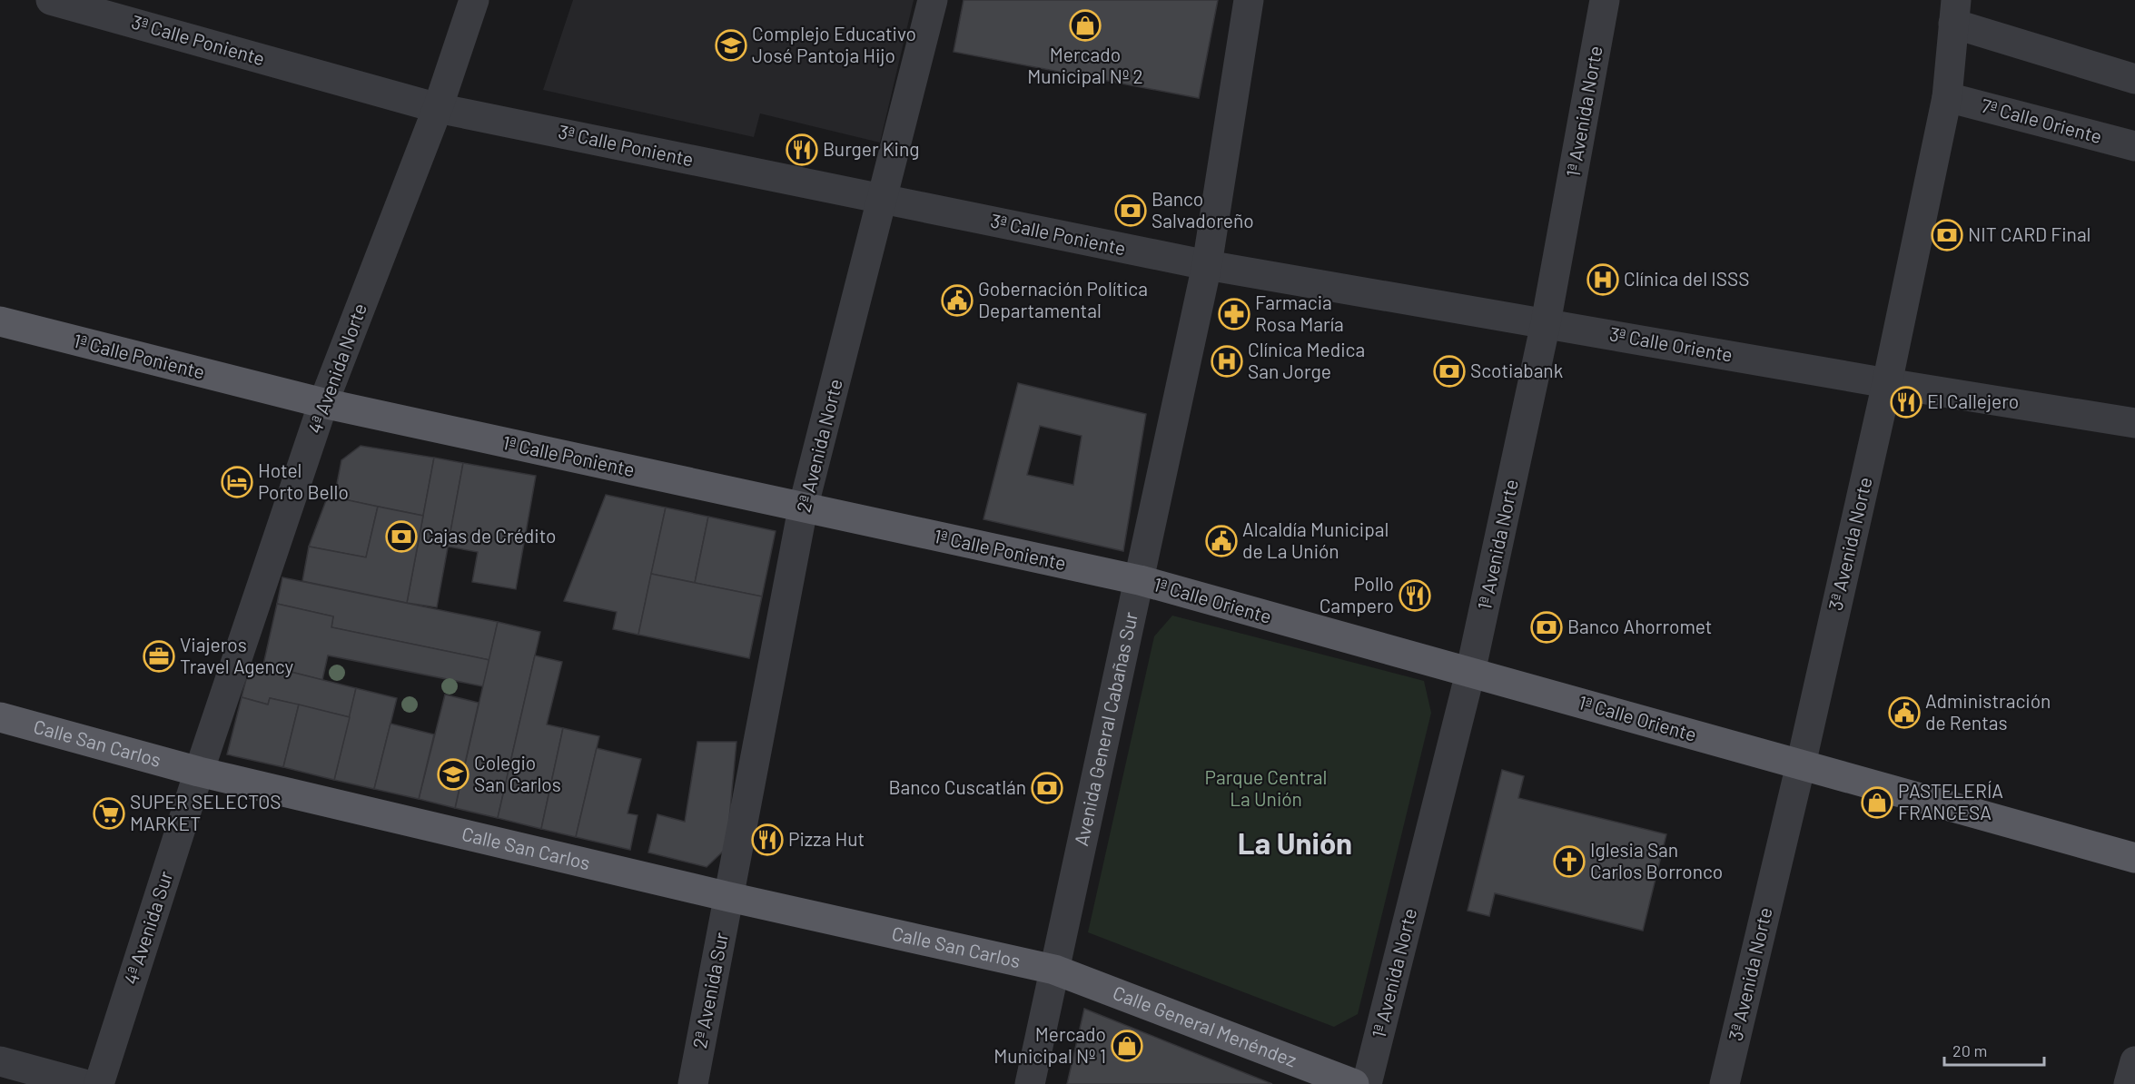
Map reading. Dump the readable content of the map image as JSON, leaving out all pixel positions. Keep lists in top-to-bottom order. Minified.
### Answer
{"streets":{"main road":["1ª Calle Poniente","1ª Calle Oriente","Calle San Carlos","Calle General Menéndez"],"street":["3ª Calle Poniente","1ª Avenida Norte","7ª Calle Oriente","3ª Calle Oriente","4ª Avenida Norte","2ª Avenida Norte","3ª Avenida Norte","Avenida General Cabañas Sur","4ª Avenida Sur","2ª Avenida Sur"]},"crossings":[["3ª Calle Poniente","3ª Calle Oriente"],["3ª Calle Poniente","4ª Avenida Norte"],["3ª Calle Poniente","2ª Avenida Norte"],["3ª Calle Poniente","Avenida General Cabañas Sur"],["1ª Avenida Norte","3ª Calle Oriente"],["1ª Avenida Norte","1ª Calle Oriente"],["7ª Calle Oriente","3ª Avenida Norte"],["3ª Calle Oriente","3ª Avenida Norte"],["3ª Calle Oriente","Avenida General Cabañas Sur"],["1ª Calle Poniente","4ª Avenida Norte"],["1ª Calle Poniente","2ª Avenida Norte"],["1ª Calle Poniente","1ª Calle Oriente"],["1ª Calle Poniente","Avenida General Cabañas Sur"],["4ª Avenida Norte","Calle San Carlos"],["4ª Avenida Norte","4ª Avenida Sur"],["2ª Avenida Norte","Calle San Carlos"],["2ª Avenida Norte","2ª Avenida Sur"],["3ª Avenida Norte","1ª Calle Oriente"],["1ª Calle Oriente","Avenida General Cabañas Sur"],["Avenida General Cabañas Sur","Calle San Carlos"],["Avenida General Cabañas Sur","Calle General Menéndez"],["Calle San Carlos","4ª Avenida Sur"],["Calle San Carlos","2ª Avenida Sur"],["Calle San Carlos","Calle General Menéndez"]],"districts":["La Unión"],"parks":["Parque Central La Unión"],"places":{"shop":["Mercado Municipal Nº 2","PASTELERÍA FRANCESA","Mercado Municipal Nº 1"],"school or university":["Complejo Educativo José Pantoja Hijo","Colegio San Carlos"],"restaurant":["Burger King","El Callejero","Pollo Campero","Pizza Hut"],"bank":["Banco Salvadoreño","NIT CARD Final","Scotiabank","Cajas de Crédito","Banco Ahorromet","Banco Cuscatlán"],"hospital":["Clínica del ISSS","Clínica Medica San Jorge"],"public building":["Gobernación Política Departamental","Alcaldía Municipal de La Unión","Administración de Rentas"],"pharmacy":["Farmacia Rosa María"],"hotel":["Hotel Porto Bello"],"office":["Viajeros Travel Agency"],"supermarket":["SUPER SELECTOS MARKET"],"church":["Iglesia San Carlos Borronco"]},"scale_bar":"20 m"}
